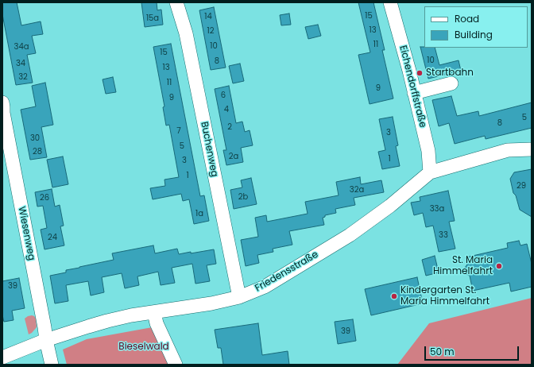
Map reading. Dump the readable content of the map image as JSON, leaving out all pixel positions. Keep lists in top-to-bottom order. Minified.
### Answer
{"streets":{"street":["Eichendorffstraße","Buchenweg","Wiesenweg","Friedensstraße"]},"crossings":[["Eichendorffstraße","Friedensstraße"],["Buchenweg","Friedensstraße"],["Wiesenweg","Friedensstraße"]],"parks":["Bieselwald"],"places":["Startbahn","St. Maria Himmelfahrt","Kindergarten St. Maria Himmelfahrt"],"house_numbers":["15","14","15a","13","12","11","10","34a","15","10","8","34","13","32","11","9","6","9","4","5","8","2","7","3","30","5","28","2a","1","3","1","29","32a","2b","26","33a","1a","33","24","39","39"],"legend":["Road","Building"],"scale_bar":"50 m"}
